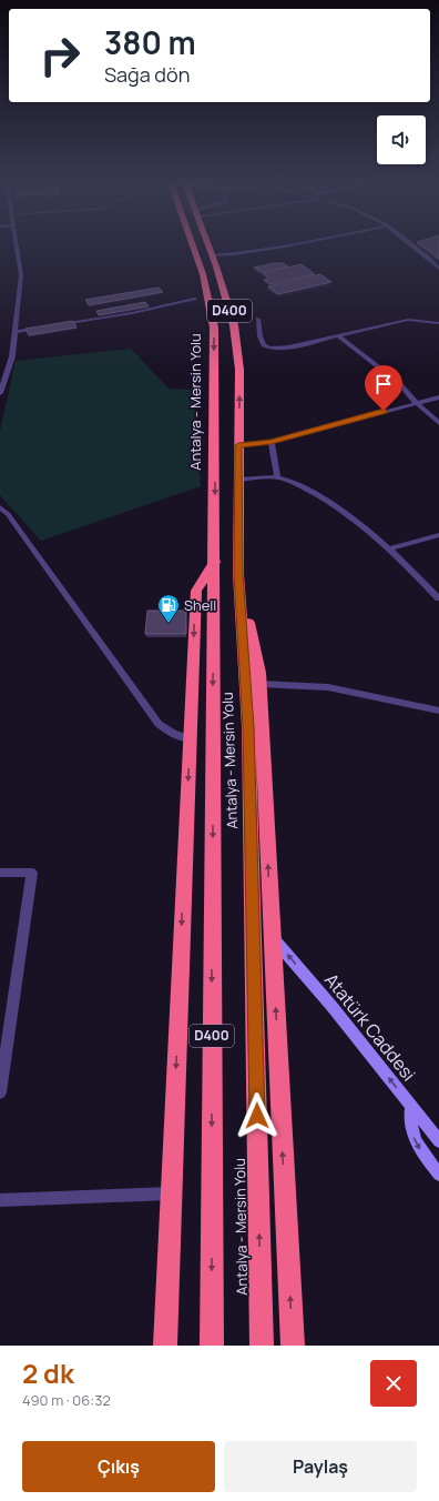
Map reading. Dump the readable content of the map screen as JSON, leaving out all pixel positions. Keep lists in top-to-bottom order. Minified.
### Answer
{"streets":{"highway":["D400","Antalya - Mersin Yolu"],"street":["Atatürk Caddesi"]},"one_way":["Atatürk Caddesi"],"places":{"fuel station":["Shell"]},"page":{"turn":["380 m","Sağa dön"],"heading":["2 dk","490 m · 06:32"],"buttons":["Çıkış","Paylaş"]}}
